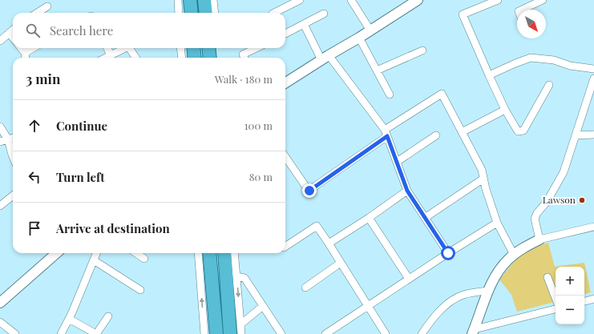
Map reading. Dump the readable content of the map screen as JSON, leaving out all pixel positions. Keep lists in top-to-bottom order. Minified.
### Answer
{"places":["Lawson"],"north":"bottom right","page":{"search":"Search here","heading":["3 min","Walk · 180 m"],"list":[["Continue","100 m"],["Turn left","80 m"],"Arrive at destination"],"map_buttons":["+","−"]}}
